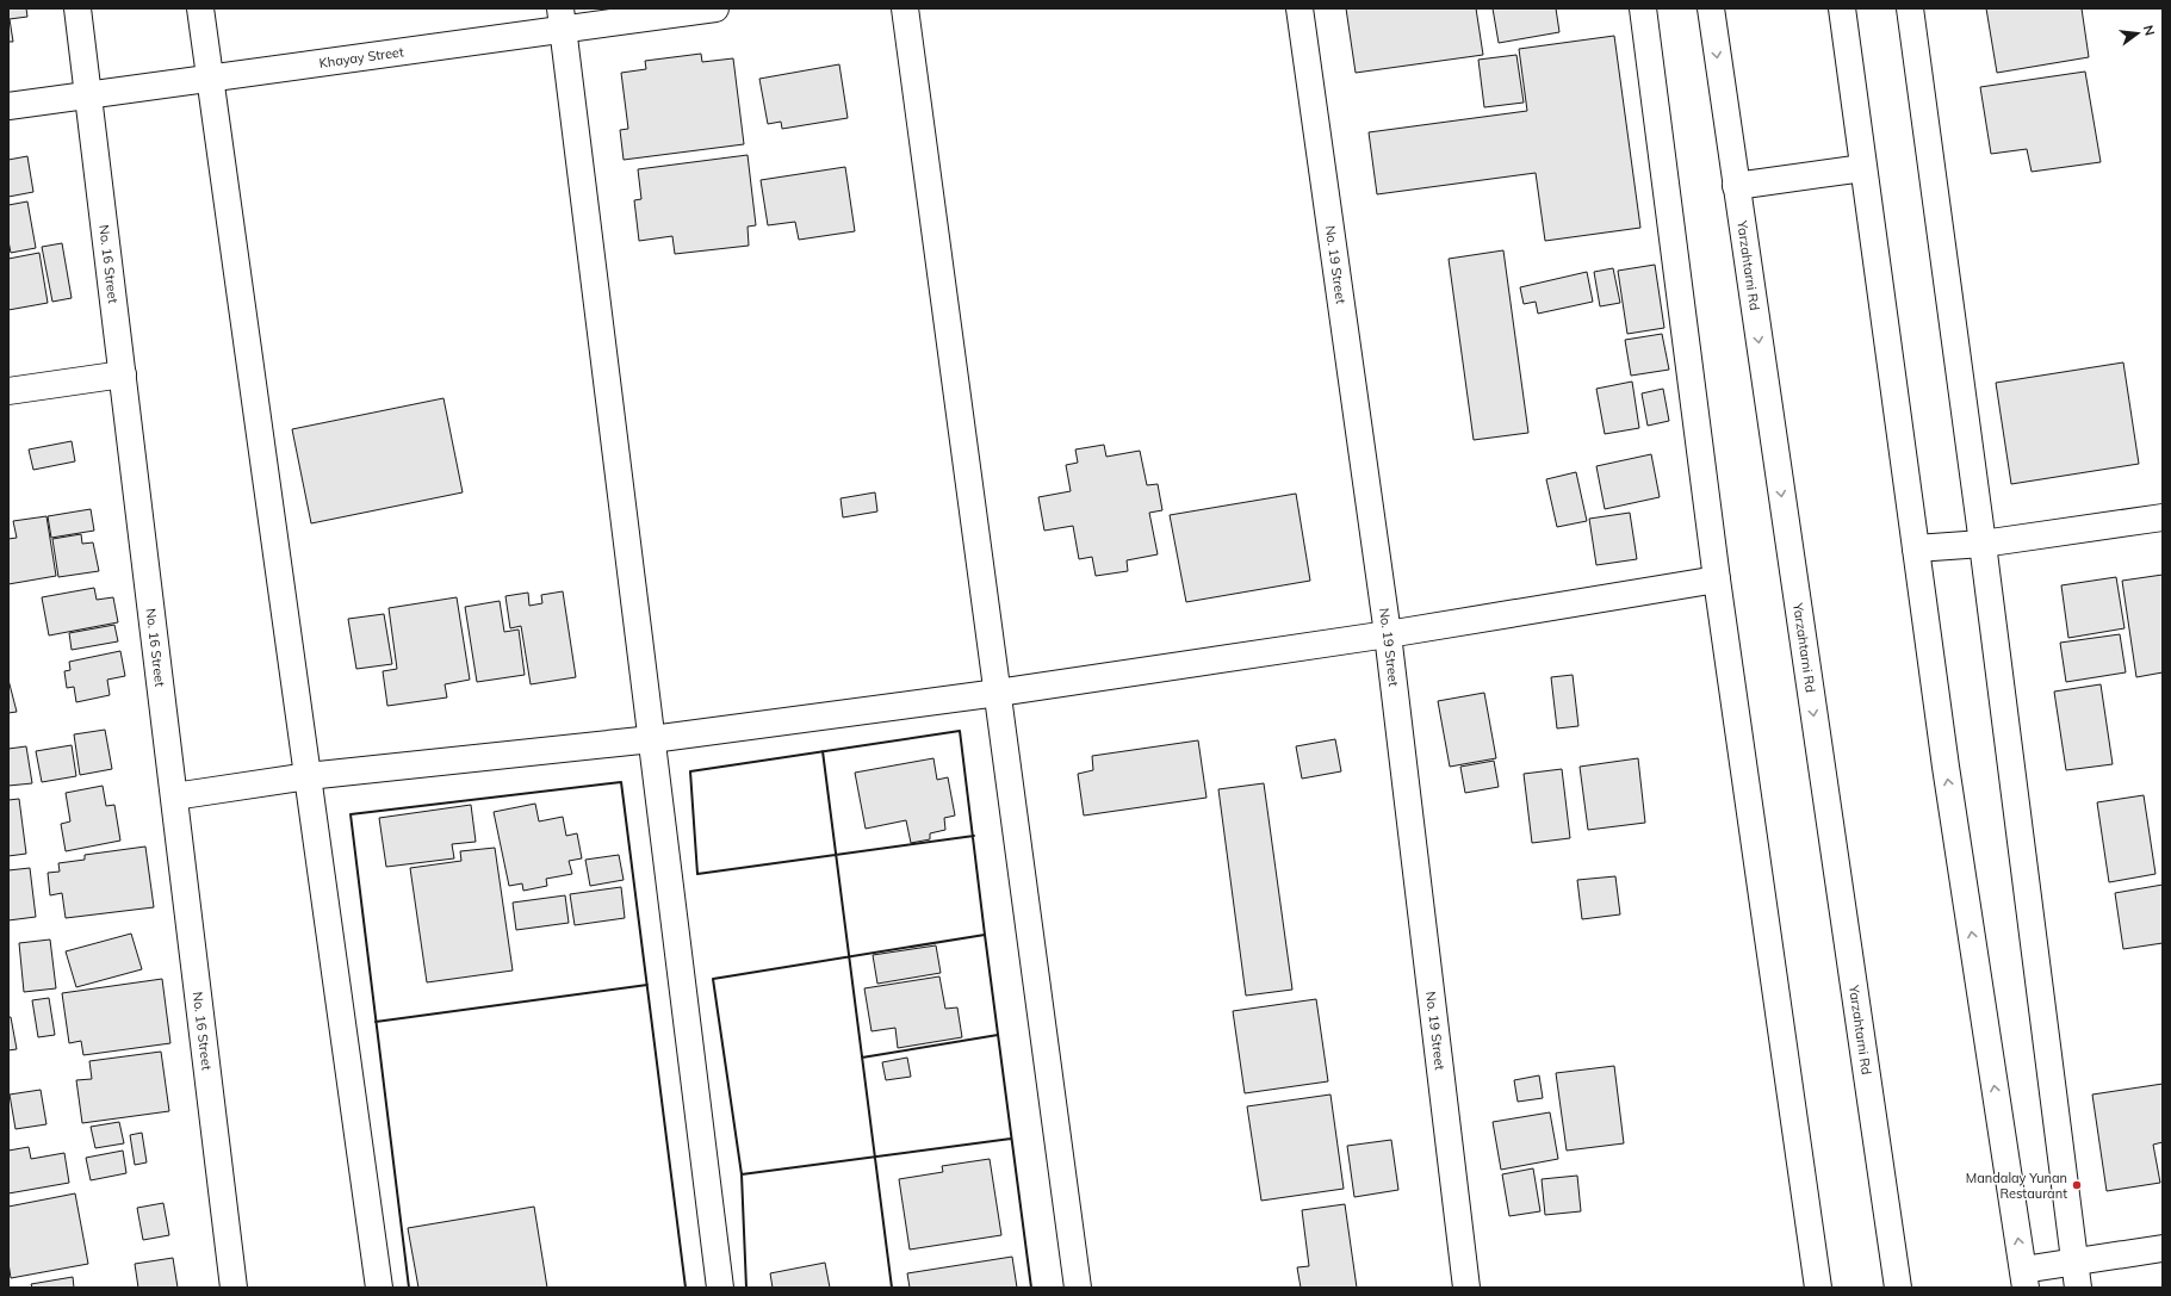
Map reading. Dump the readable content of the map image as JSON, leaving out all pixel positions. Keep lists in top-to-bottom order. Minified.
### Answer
{"streets":{"main road":["Khayay Street","No. 16 Street","No. 19 Street","Yarzahtarni Rd"]},"crossings":[["Khayay Street","No. 16 Street"]],"places":["Mandalay Yunan Restaurant"],"north":"right"}
